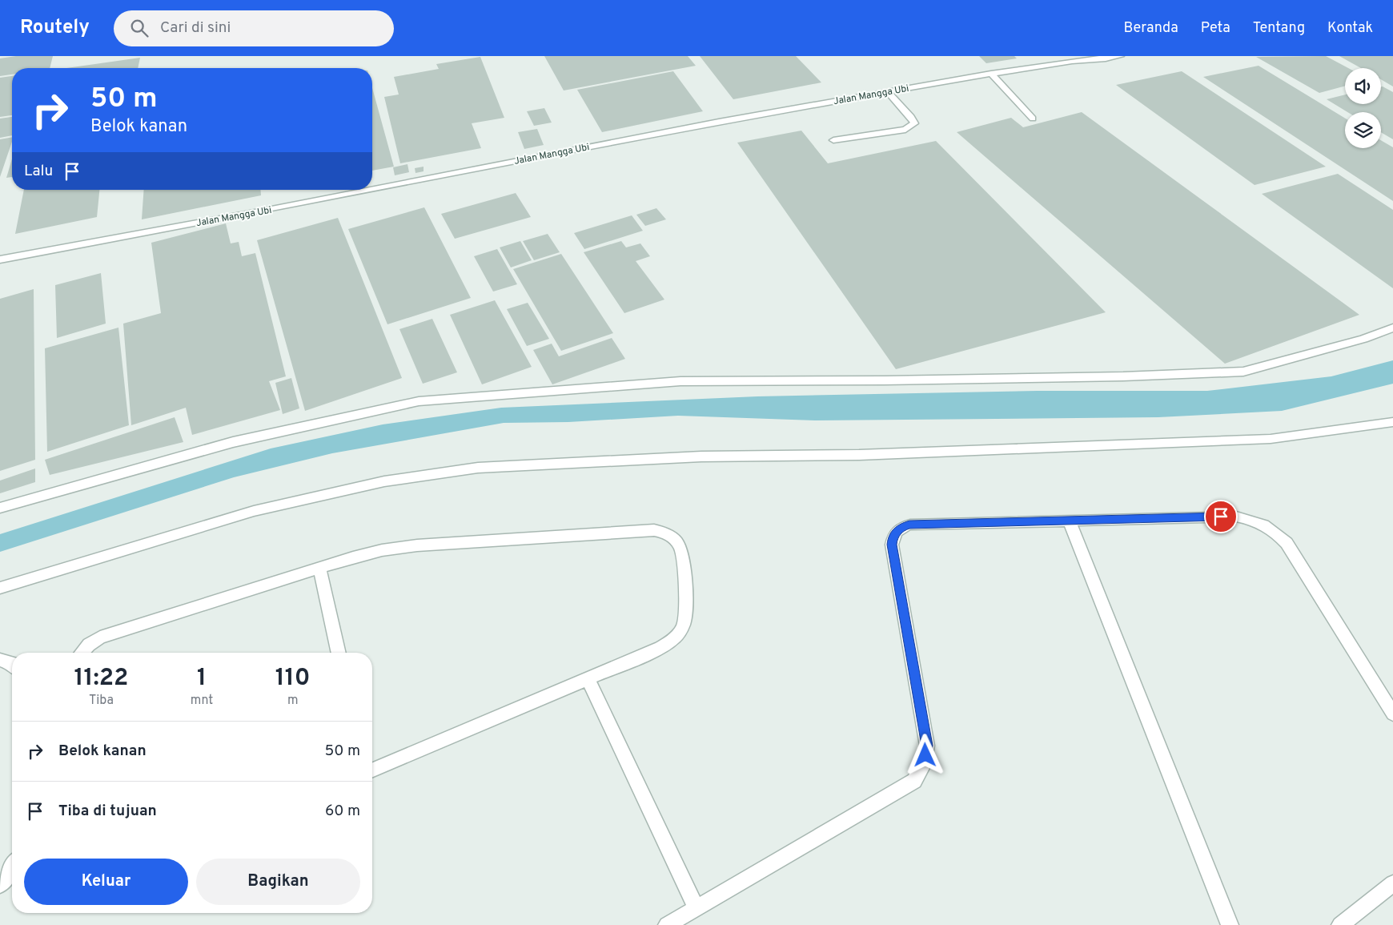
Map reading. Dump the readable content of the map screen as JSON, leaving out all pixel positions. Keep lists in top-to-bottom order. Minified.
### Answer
{"streets":{"street":["Jalan Mangga Ubi"]},"page":{"header":"Routely","search":"Cari di sini","nav":["Beranda","Peta","Tentang","Kontak"],"turn":["50 m","Belok kanan"],"then":"Lalu","eta":["11:22","Tiba","1","mnt","110","m"],"list":[{"name":"Belok kanan","value":"50 m"},{"name":"Tiba di tujuan","value":"60 m"}],"buttons":["Keluar","Bagikan"]}}
